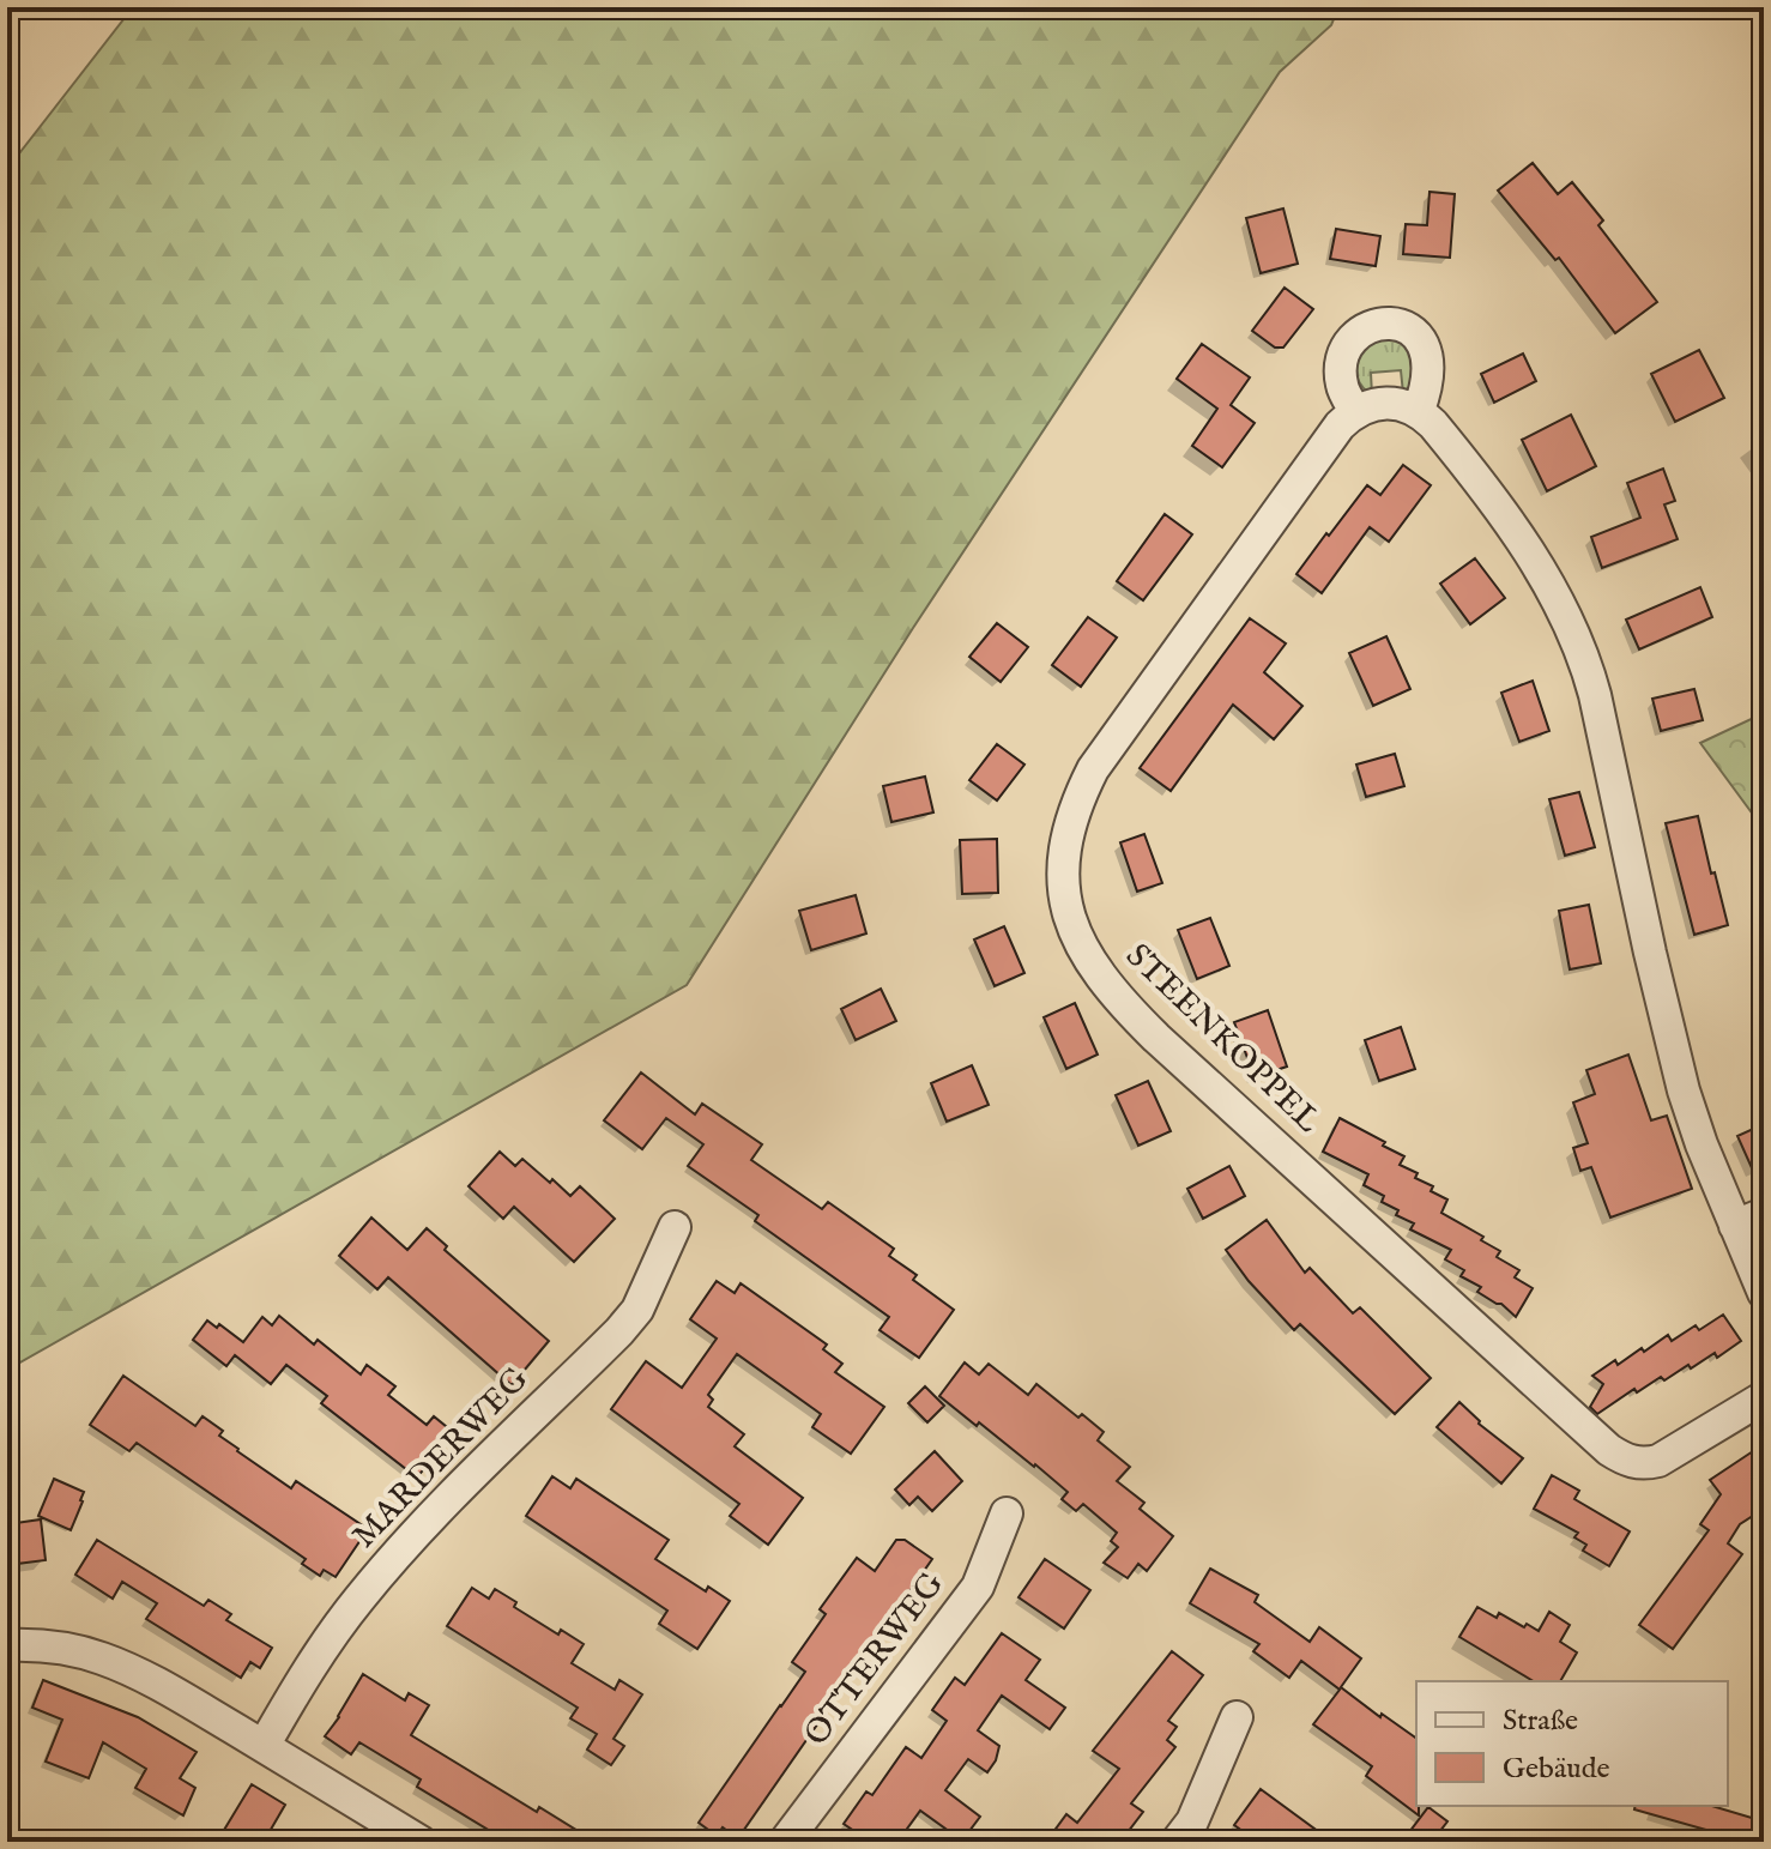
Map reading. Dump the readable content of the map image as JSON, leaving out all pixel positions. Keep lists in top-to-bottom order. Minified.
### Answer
{"streets":{"street":["STEENKOPPEL","MARDERWEG","OTTERWEG"]},"legend":["Straße","Gebäude"]}
